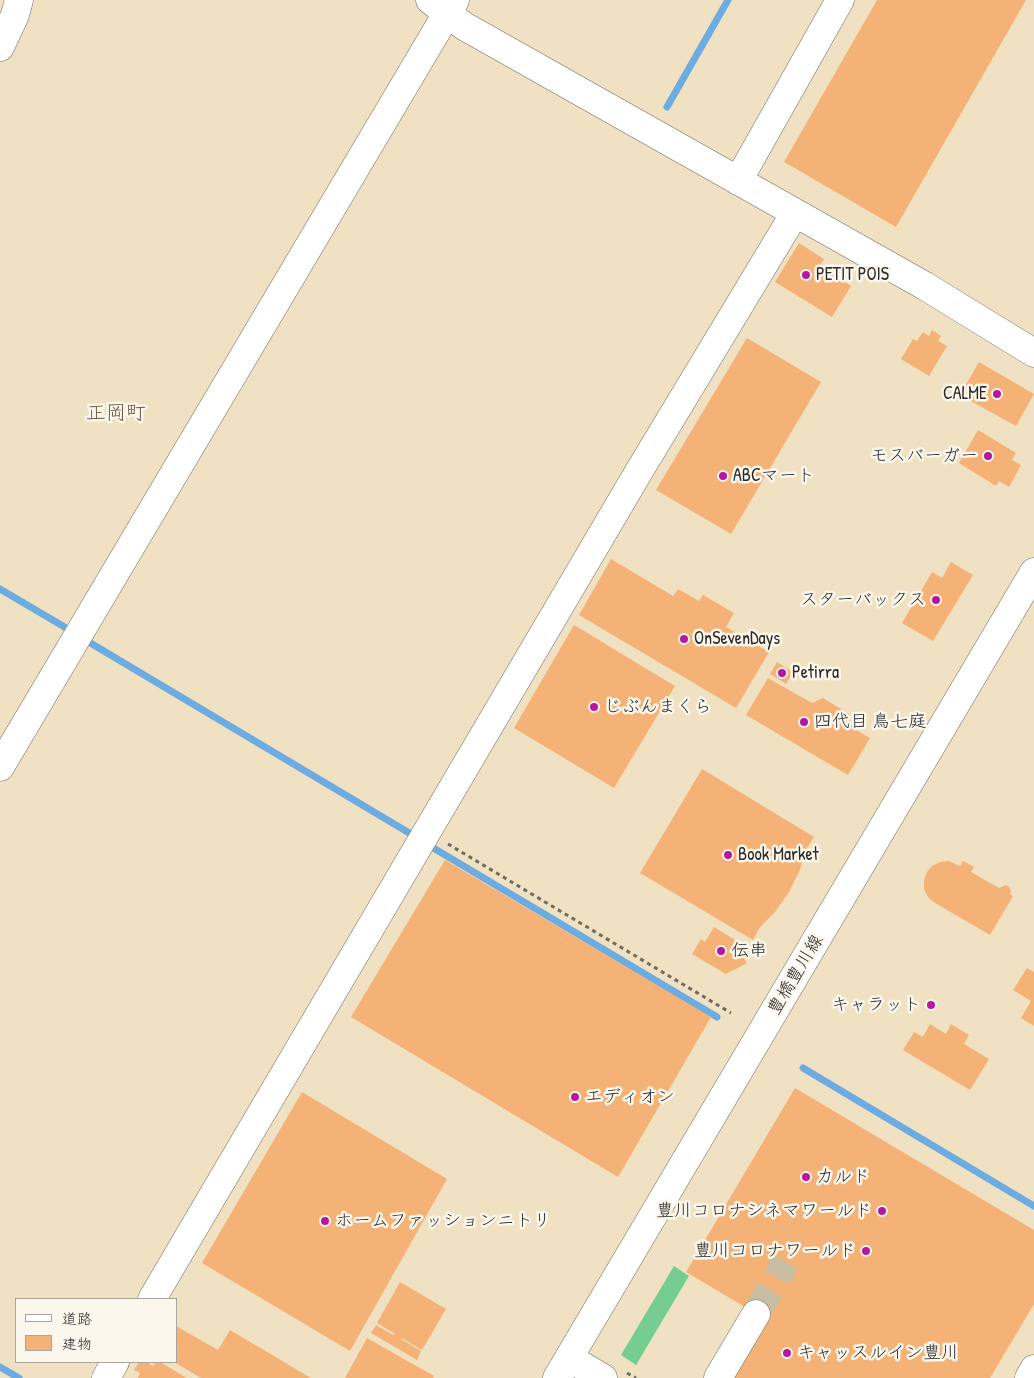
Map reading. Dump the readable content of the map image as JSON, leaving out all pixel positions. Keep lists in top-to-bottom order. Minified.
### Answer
{"streets":{"street":["豊橋豊川線"]},"districts":["正岡町"],"places":["PETIT POIS","CALME","モスバーガー","ABCマート","スターバックス","OnSevenDays","Petirra","じぶんまくら","四代目 鳥七庭","Book Market","伝串","キャラット","エディオン","カルド","豊川コロナシネマワールド","ホームファッションニトリ","豊川コロナワールド","キャッスルイン豊川"],"legend":["道路","建物"]}
